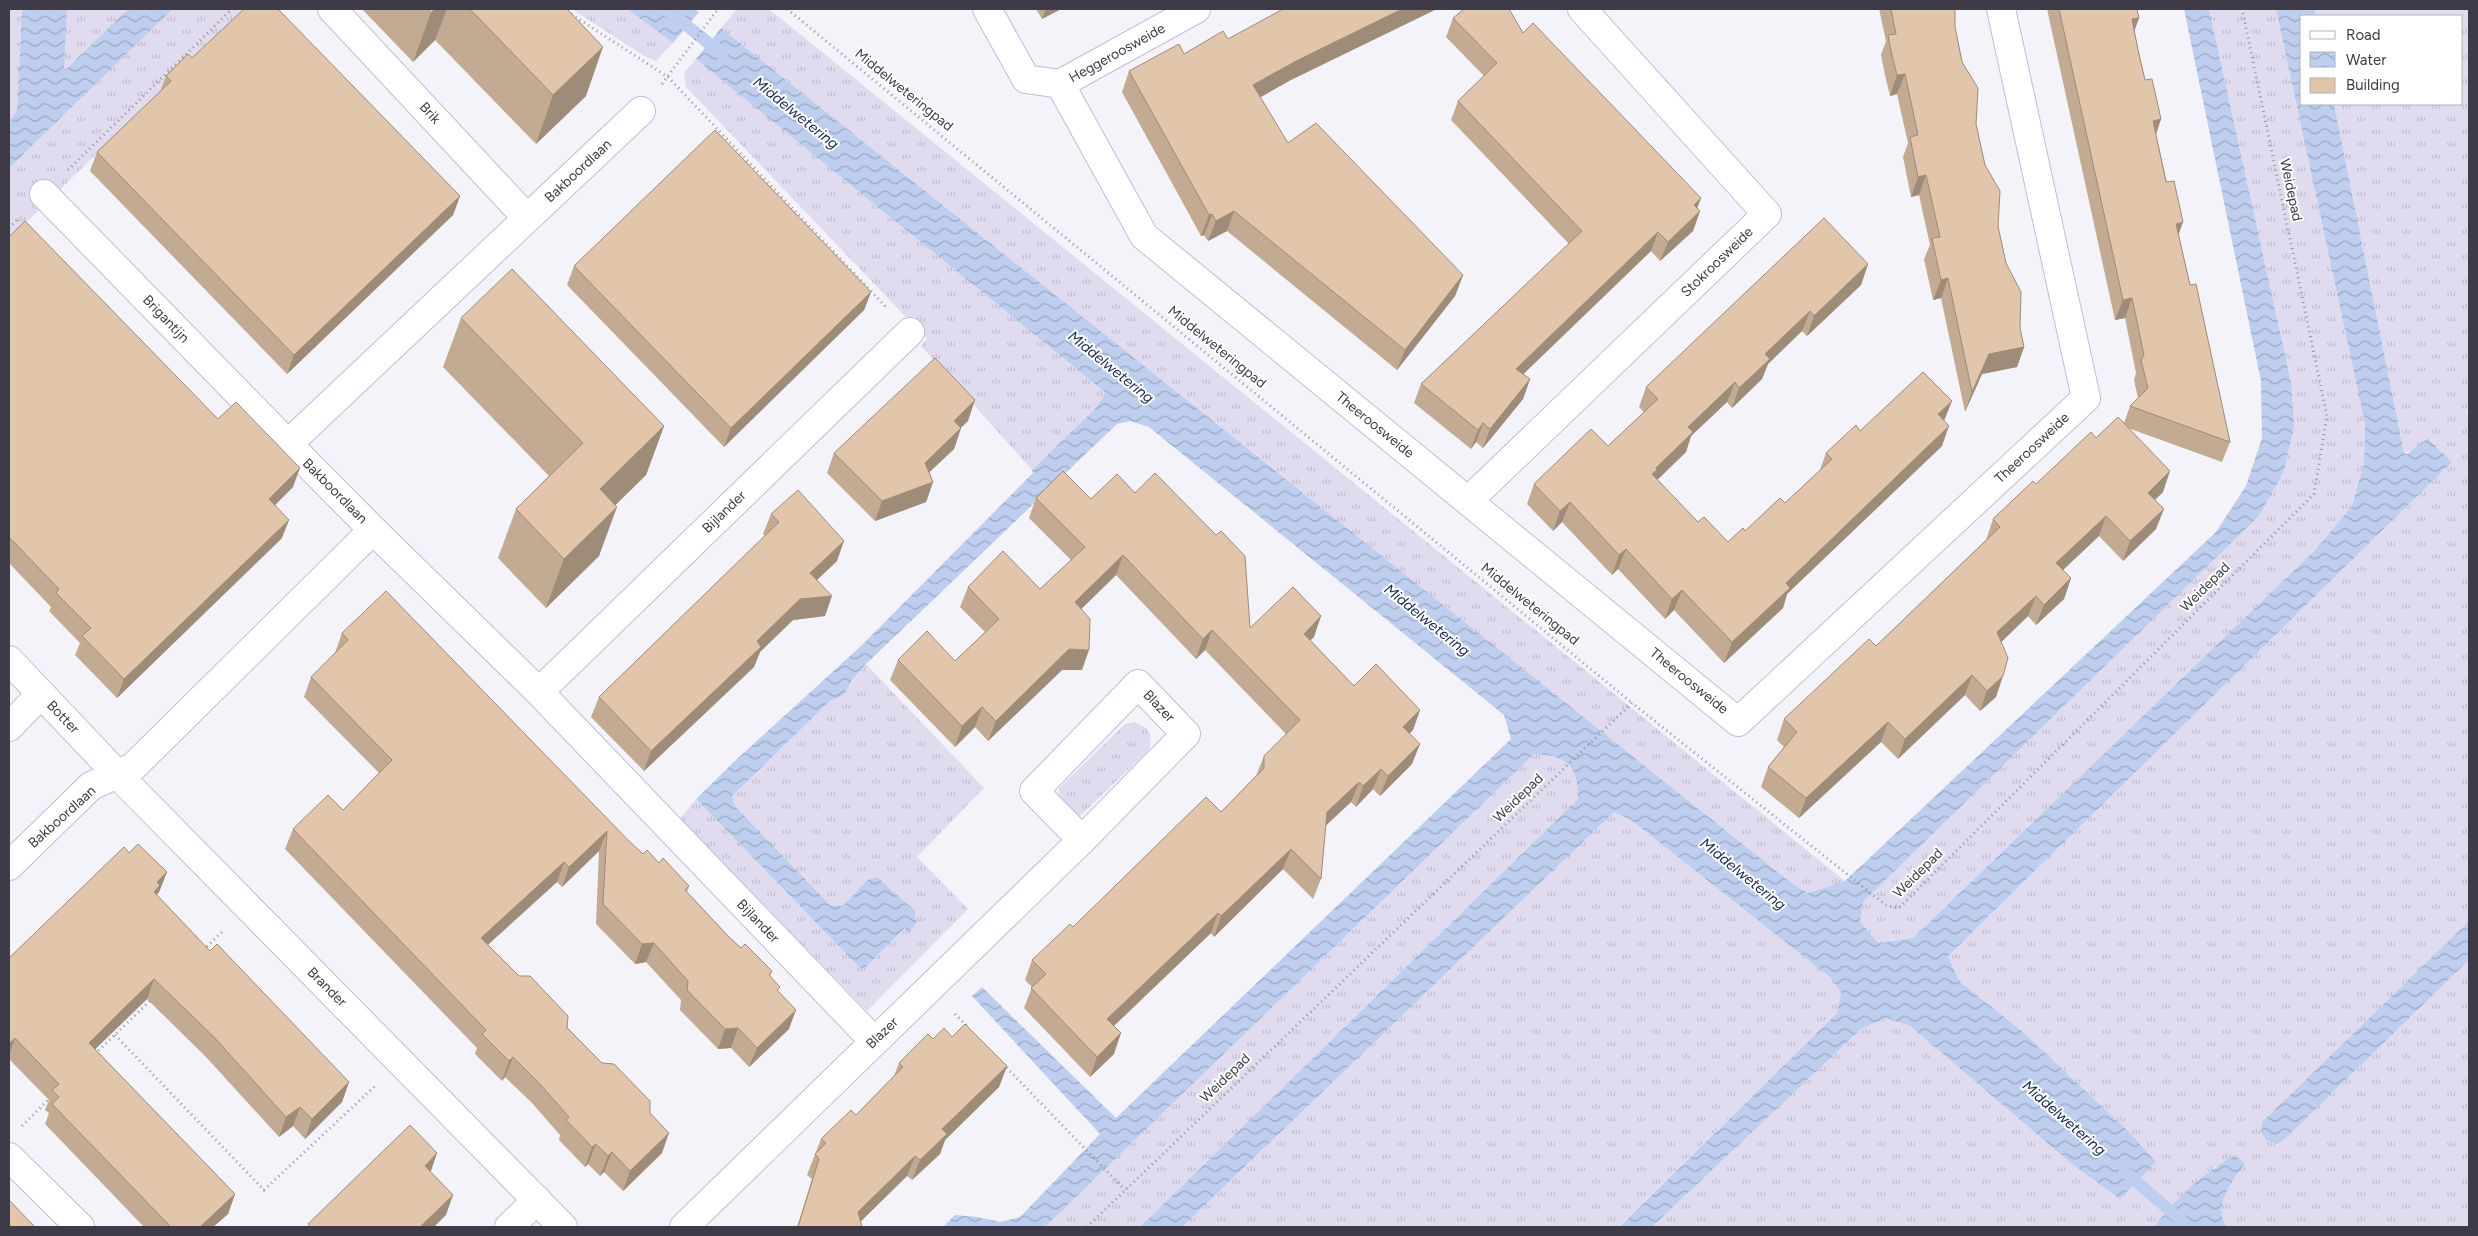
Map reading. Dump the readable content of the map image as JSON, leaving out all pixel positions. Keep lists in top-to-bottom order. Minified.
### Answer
{"streets":{"street":["Heggeroosweide","Brik","Bakboordlaan","Stokroosweide","Brigantijn","Theeroosweide","Bijlander","Blazer","Botter","Brander"],"path":["Middelweteringpad","Weidepad"]},"crossings":[["Heggeroosweide","Theeroosweide"],["Middelweteringpad","Weidepad"],["Brik","Bakboordlaan"],["Bakboordlaan","Brigantijn"],["Bakboordlaan","Bijlander"],["Bakboordlaan","Botter"],["Bakboordlaan","Brander"],["Stokroosweide","Theeroosweide"],["Bijlander","Blazer"],["Botter","Brander"]],"water":["Middelwetering"],"legend":["Road","Water","Building"]}
